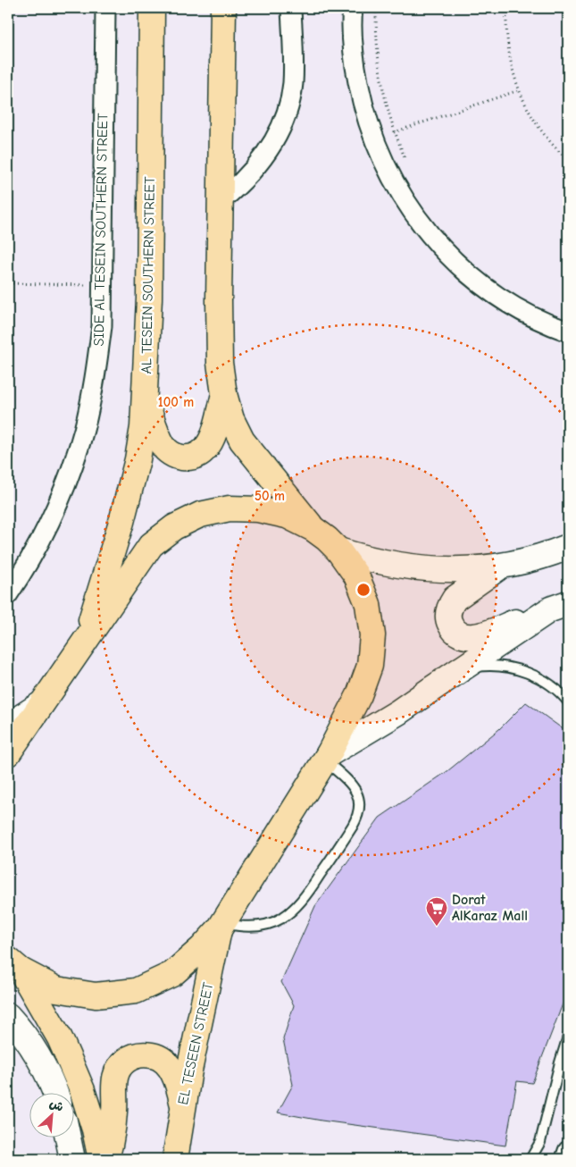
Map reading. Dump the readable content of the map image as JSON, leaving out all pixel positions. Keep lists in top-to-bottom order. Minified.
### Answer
{"streets":{"main road":["AL TESEIN SOUTHERN STREET","EL TESEEN STREET"],"street":["SIDE AL TESEIN SOUTHERN STREET"]},"places":{"supermarket":["Dorat AlKaraz Mall"]},"north":"top right","rings":["100 m","50 m"]}
